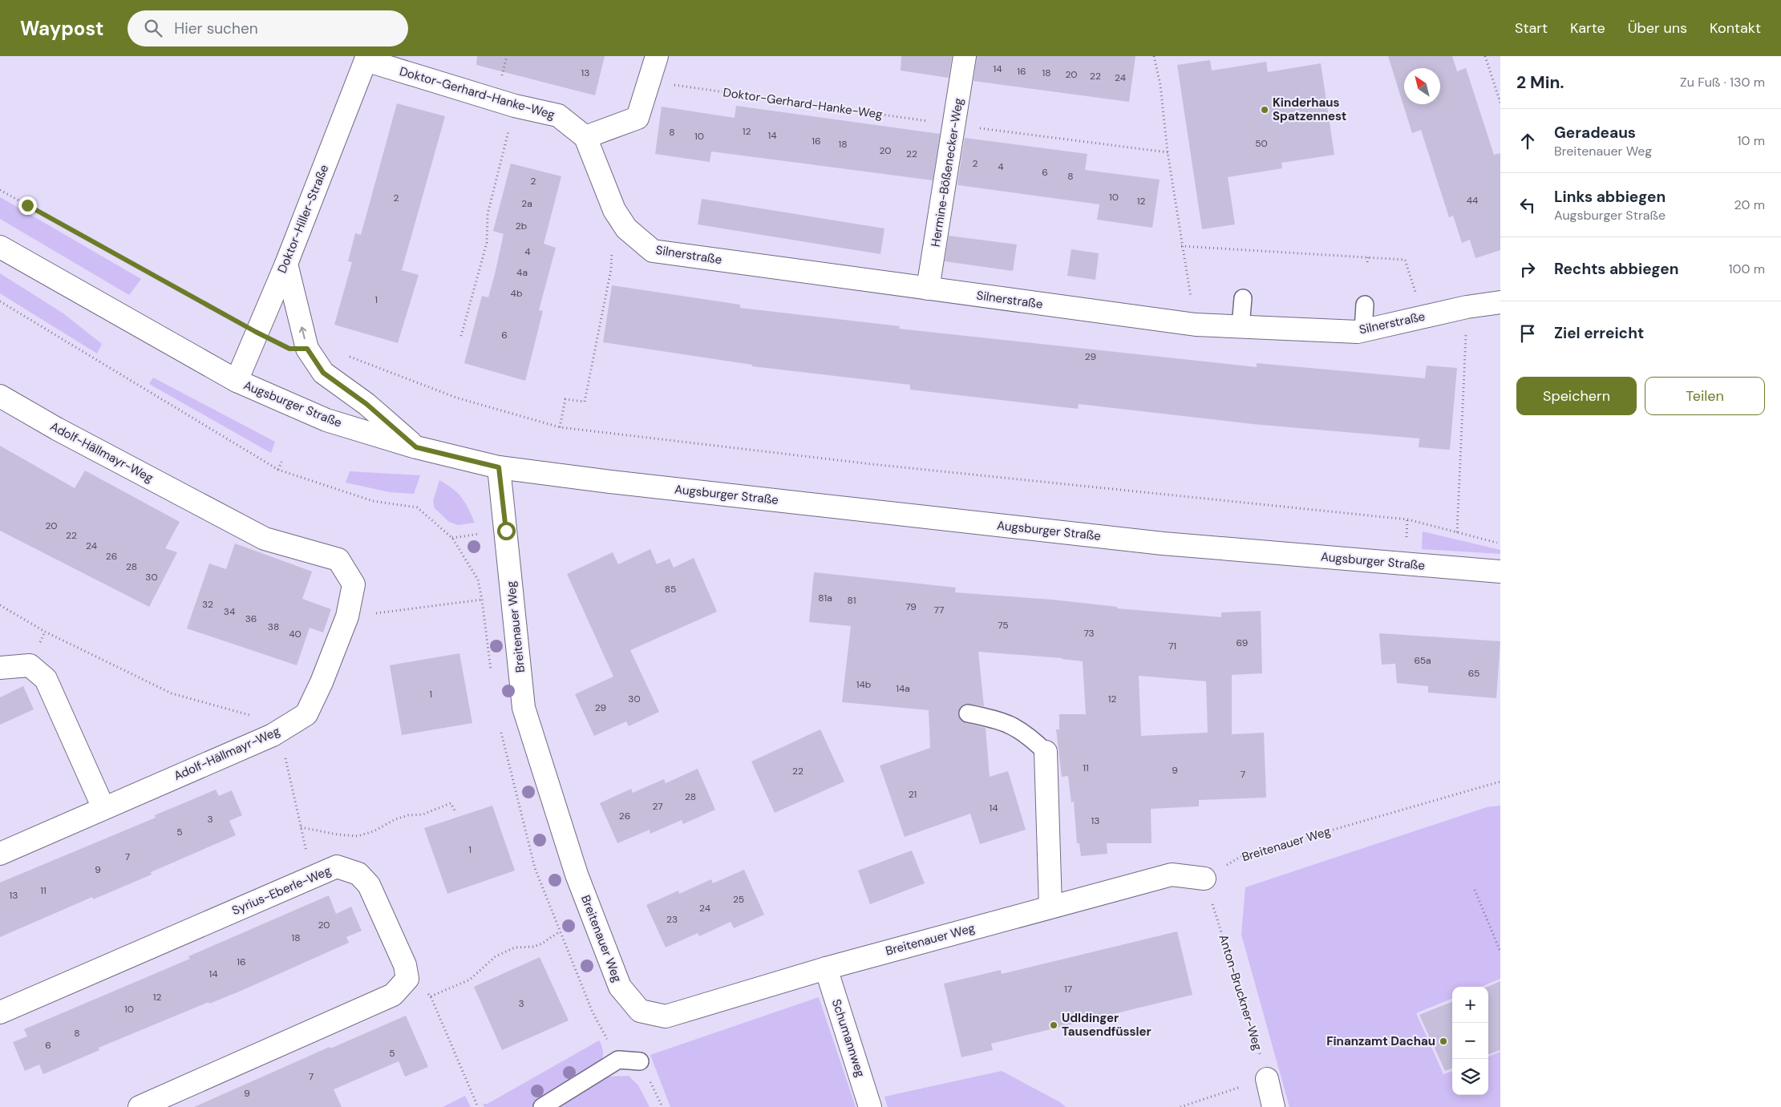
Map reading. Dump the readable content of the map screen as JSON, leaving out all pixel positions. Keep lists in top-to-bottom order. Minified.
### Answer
{"streets":{"street":["Doktor-Gerhard-Hanke-Weg","Hermine-Bößenecker-Weg","Doktor-Hiller-Straße","Silnerstraße","Augsburger Straße","Adolf-Hällmayr-Weg","Breitenauer Weg","Syrius-Eberle-Weg","Schumannweg"],"path":["Anton-Bruckner-Weg"]},"crossings":[["Doktor-Gerhard-Hanke-Weg","Hermine-Bößenecker-Weg"],["Doktor-Gerhard-Hanke-Weg","Doktor-Hiller-Straße"],["Doktor-Gerhard-Hanke-Weg","Silnerstraße"],["Hermine-Bößenecker-Weg","Silnerstraße"],["Doktor-Hiller-Straße","Augsburger Straße"],["Augsburger Straße","Breitenauer Weg"],["Breitenauer Weg","Anton-Bruckner-Weg"],["Breitenauer Weg","Schumannweg"]],"places":["Kinderhaus Spatzennest","Udldinger Tausendfüssler","Finanzamt Dachau"],"house_numbers":["14","16","13","18","20","22","24","12","8","14","10","16","50","18","20","22","2","4","6","8","2","10","2","44","12","2a","2b","4","4a","4b","1","6","29","20","22","24","26","28","30","85","81a","81","32","79","77","34","36","75","38","73","40","69","71","65a","65","14b","14a","1","30","12","29","11","9","22","7","21","28","27","14","26","3","13","5","1","7","9","11","13","25","24","23","20","18","16","14","17","12","3","10","8","6","5","7","9"],"north":"top left","page":{"header":"Waypost","search":"Hier suchen","nav":["Start","Karte","Über uns","Kontakt"],"heading":["2 Min.","Zu Fuß · 130 m"],"list":[["Geradeaus","Breitenauer Weg","10 m"],["Links abbiegen","Augsburger Straße","20 m"],["Rechts abbiegen","100 m"],"Ziel erreicht"],"buttons":["Speichern","Teilen"],"map_buttons":["+","−"]}}
